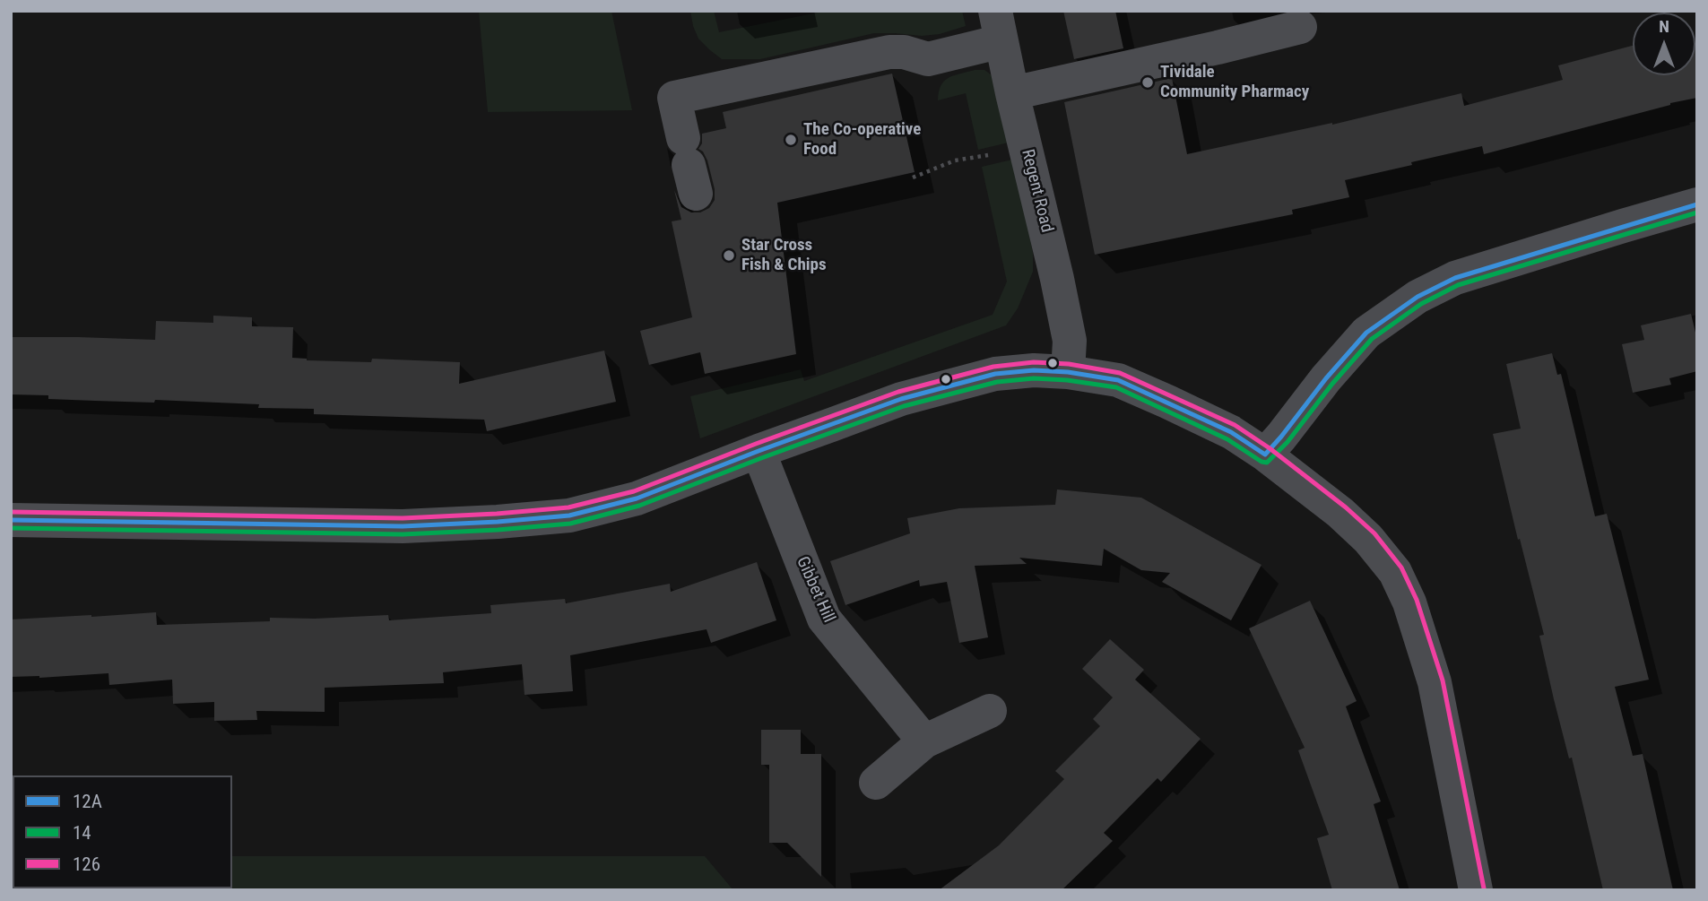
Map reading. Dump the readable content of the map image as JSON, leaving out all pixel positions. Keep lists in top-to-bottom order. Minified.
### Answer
{"streets":{"street":["Regent Road","Gibbet Hill"]},"places":["Tividale Community Pharmacy","The Co-operative Food","Star Cross Fish & Chips"],"lines":["transit line 12A","transit line 14","transit line 126"],"legend":["12A","14","126"],"north":"top"}
